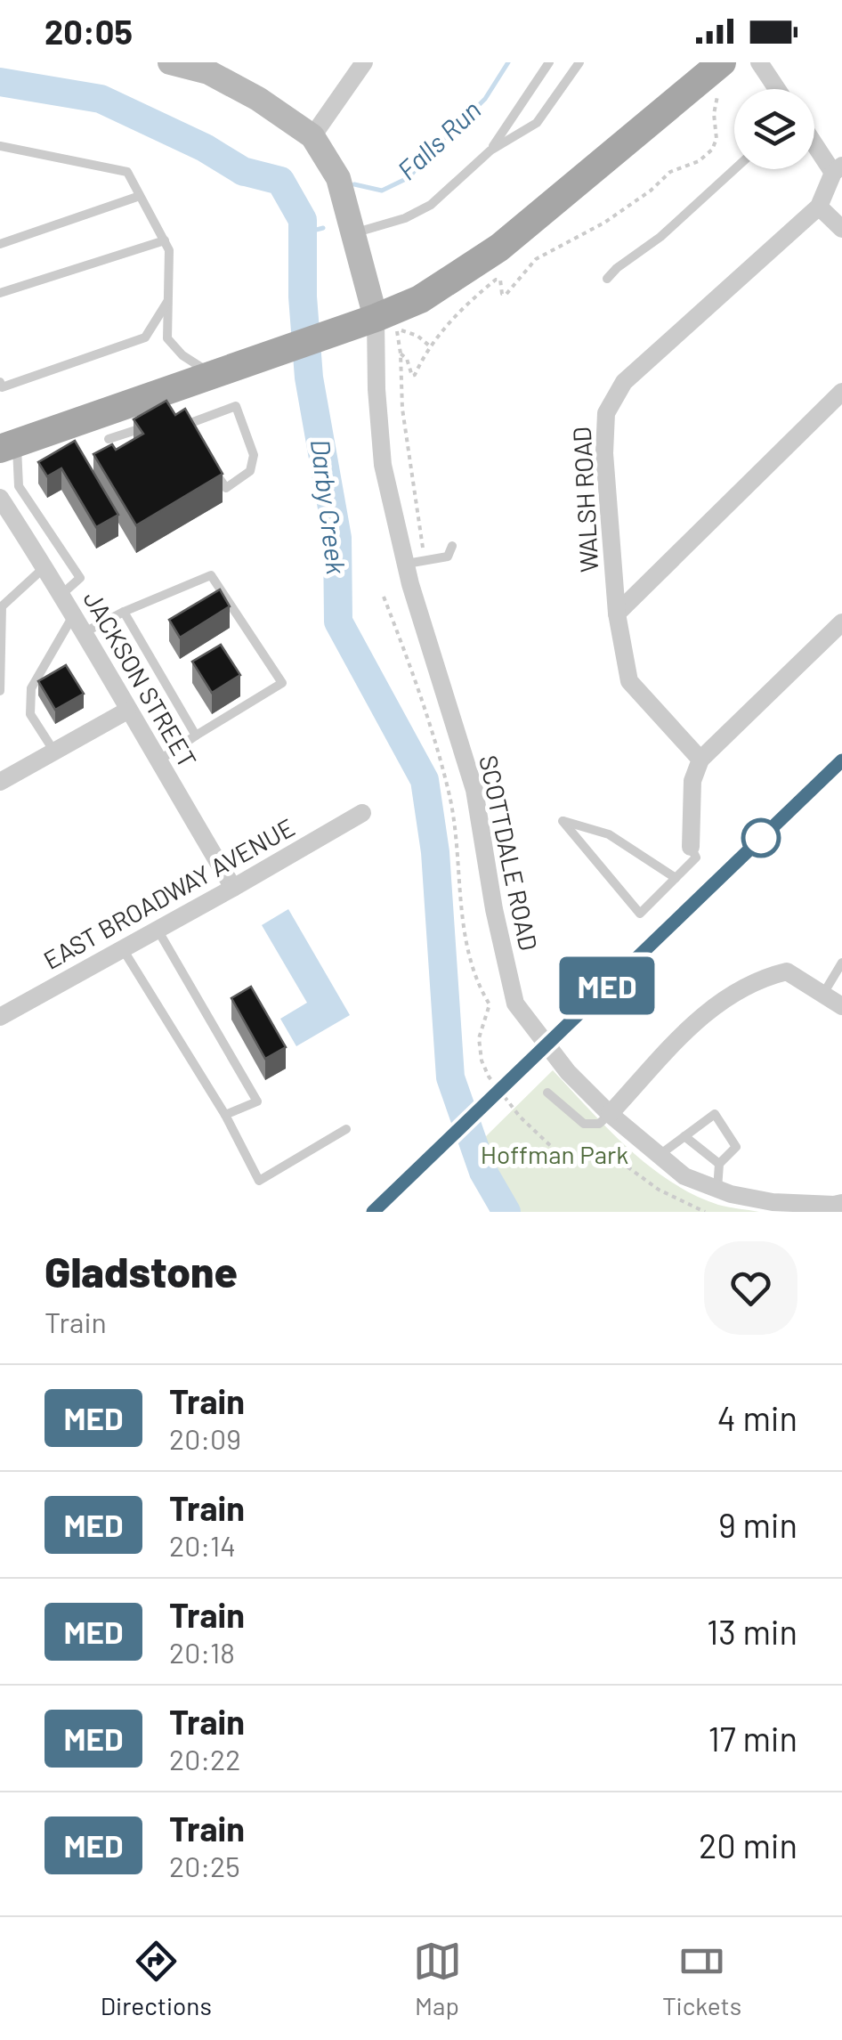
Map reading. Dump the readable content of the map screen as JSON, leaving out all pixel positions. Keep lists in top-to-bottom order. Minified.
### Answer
{"streets":{"street":["WALSH ROAD","JACKSON STREET","SCOTTDALE ROAD","EAST BROADWAY AVENUE"]},"crossings":[["JACKSON STREET","EAST BROADWAY AVENUE"]],"water":["Falls Run","Darby Creek"],"parks":["Hoffman Park"],"page":{"status":"20:05","on_map":"MED","heading":["Gladstone","Train"],"list":[{"mark":"MED","name":"Train","note":"20:09","value":"4 min"},{"mark":"MED","name":"Train","note":"20:14","value":"9 min"},{"mark":"MED","name":"Train","note":"20:18","value":"13 min"},{"mark":"MED","name":"Train","note":"20:22","value":"17 min"},{"mark":"MED","name":"Train","note":"20:25","value":"20 min"}],"tabs":["Directions","Map","Tickets"]}}
